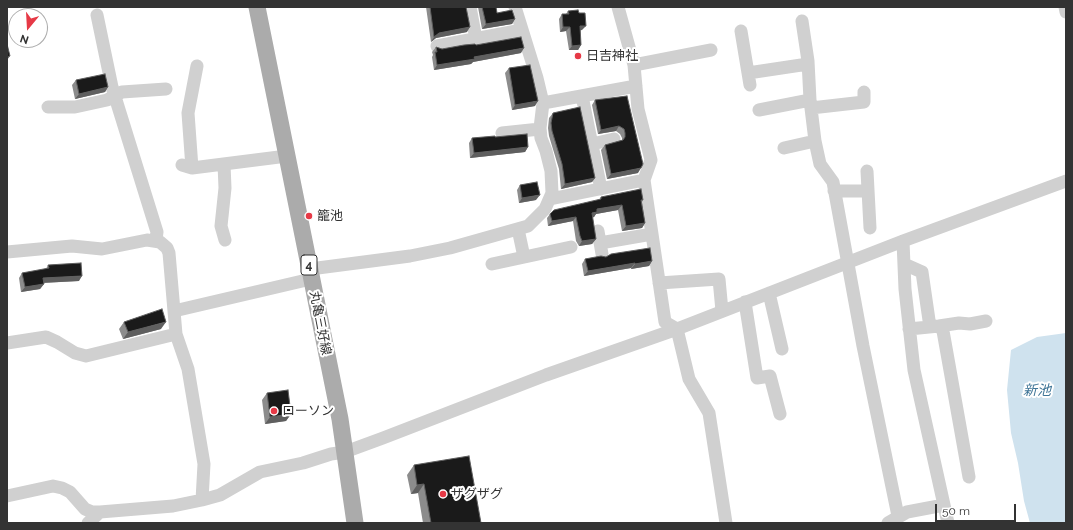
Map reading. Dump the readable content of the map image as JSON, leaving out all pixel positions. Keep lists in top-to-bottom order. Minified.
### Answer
{"streets":{"main road":["4","丸亀三好線"]},"water":["新池"],"places":["日吉神社","籠池","ローソン","ザグザグ"],"scale_bar":"50 m","north":"bottom"}
